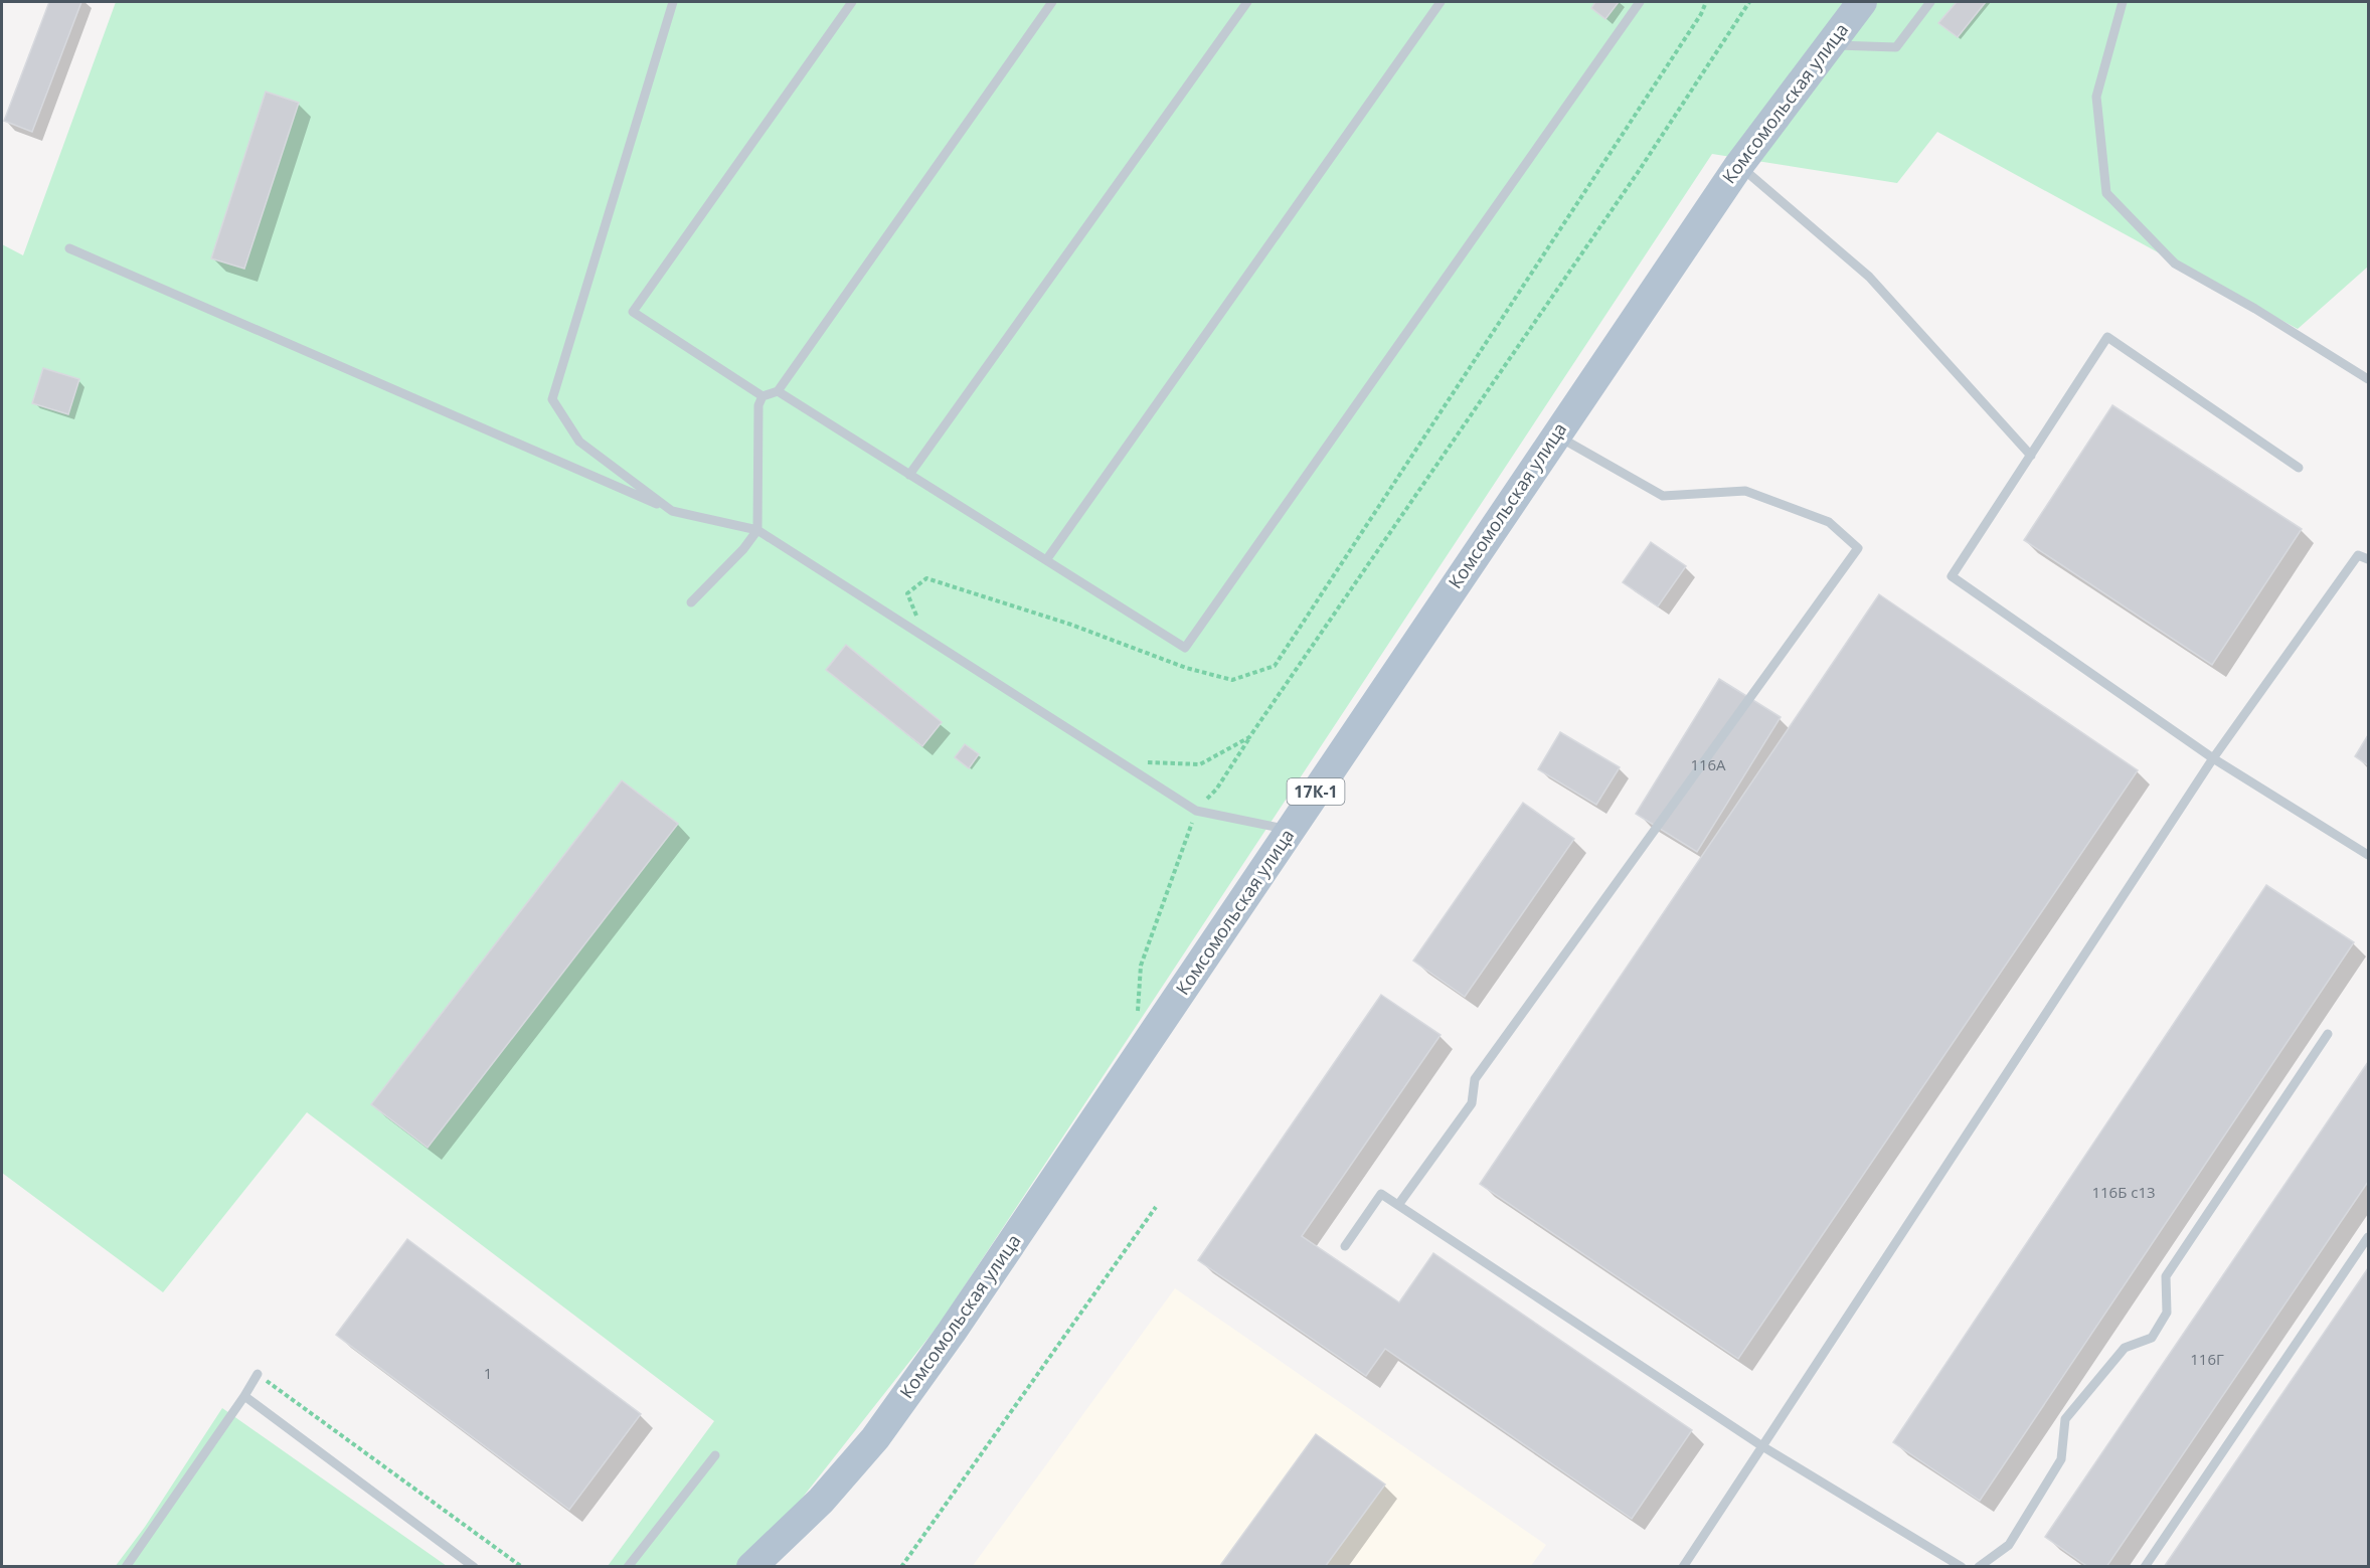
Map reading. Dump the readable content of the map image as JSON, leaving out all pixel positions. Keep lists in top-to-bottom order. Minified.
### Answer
{"streets":{"main road":["Комсомольская улица","17К-1"]},"house_numbers":["116А","116Б с13","116Г","1"]}
